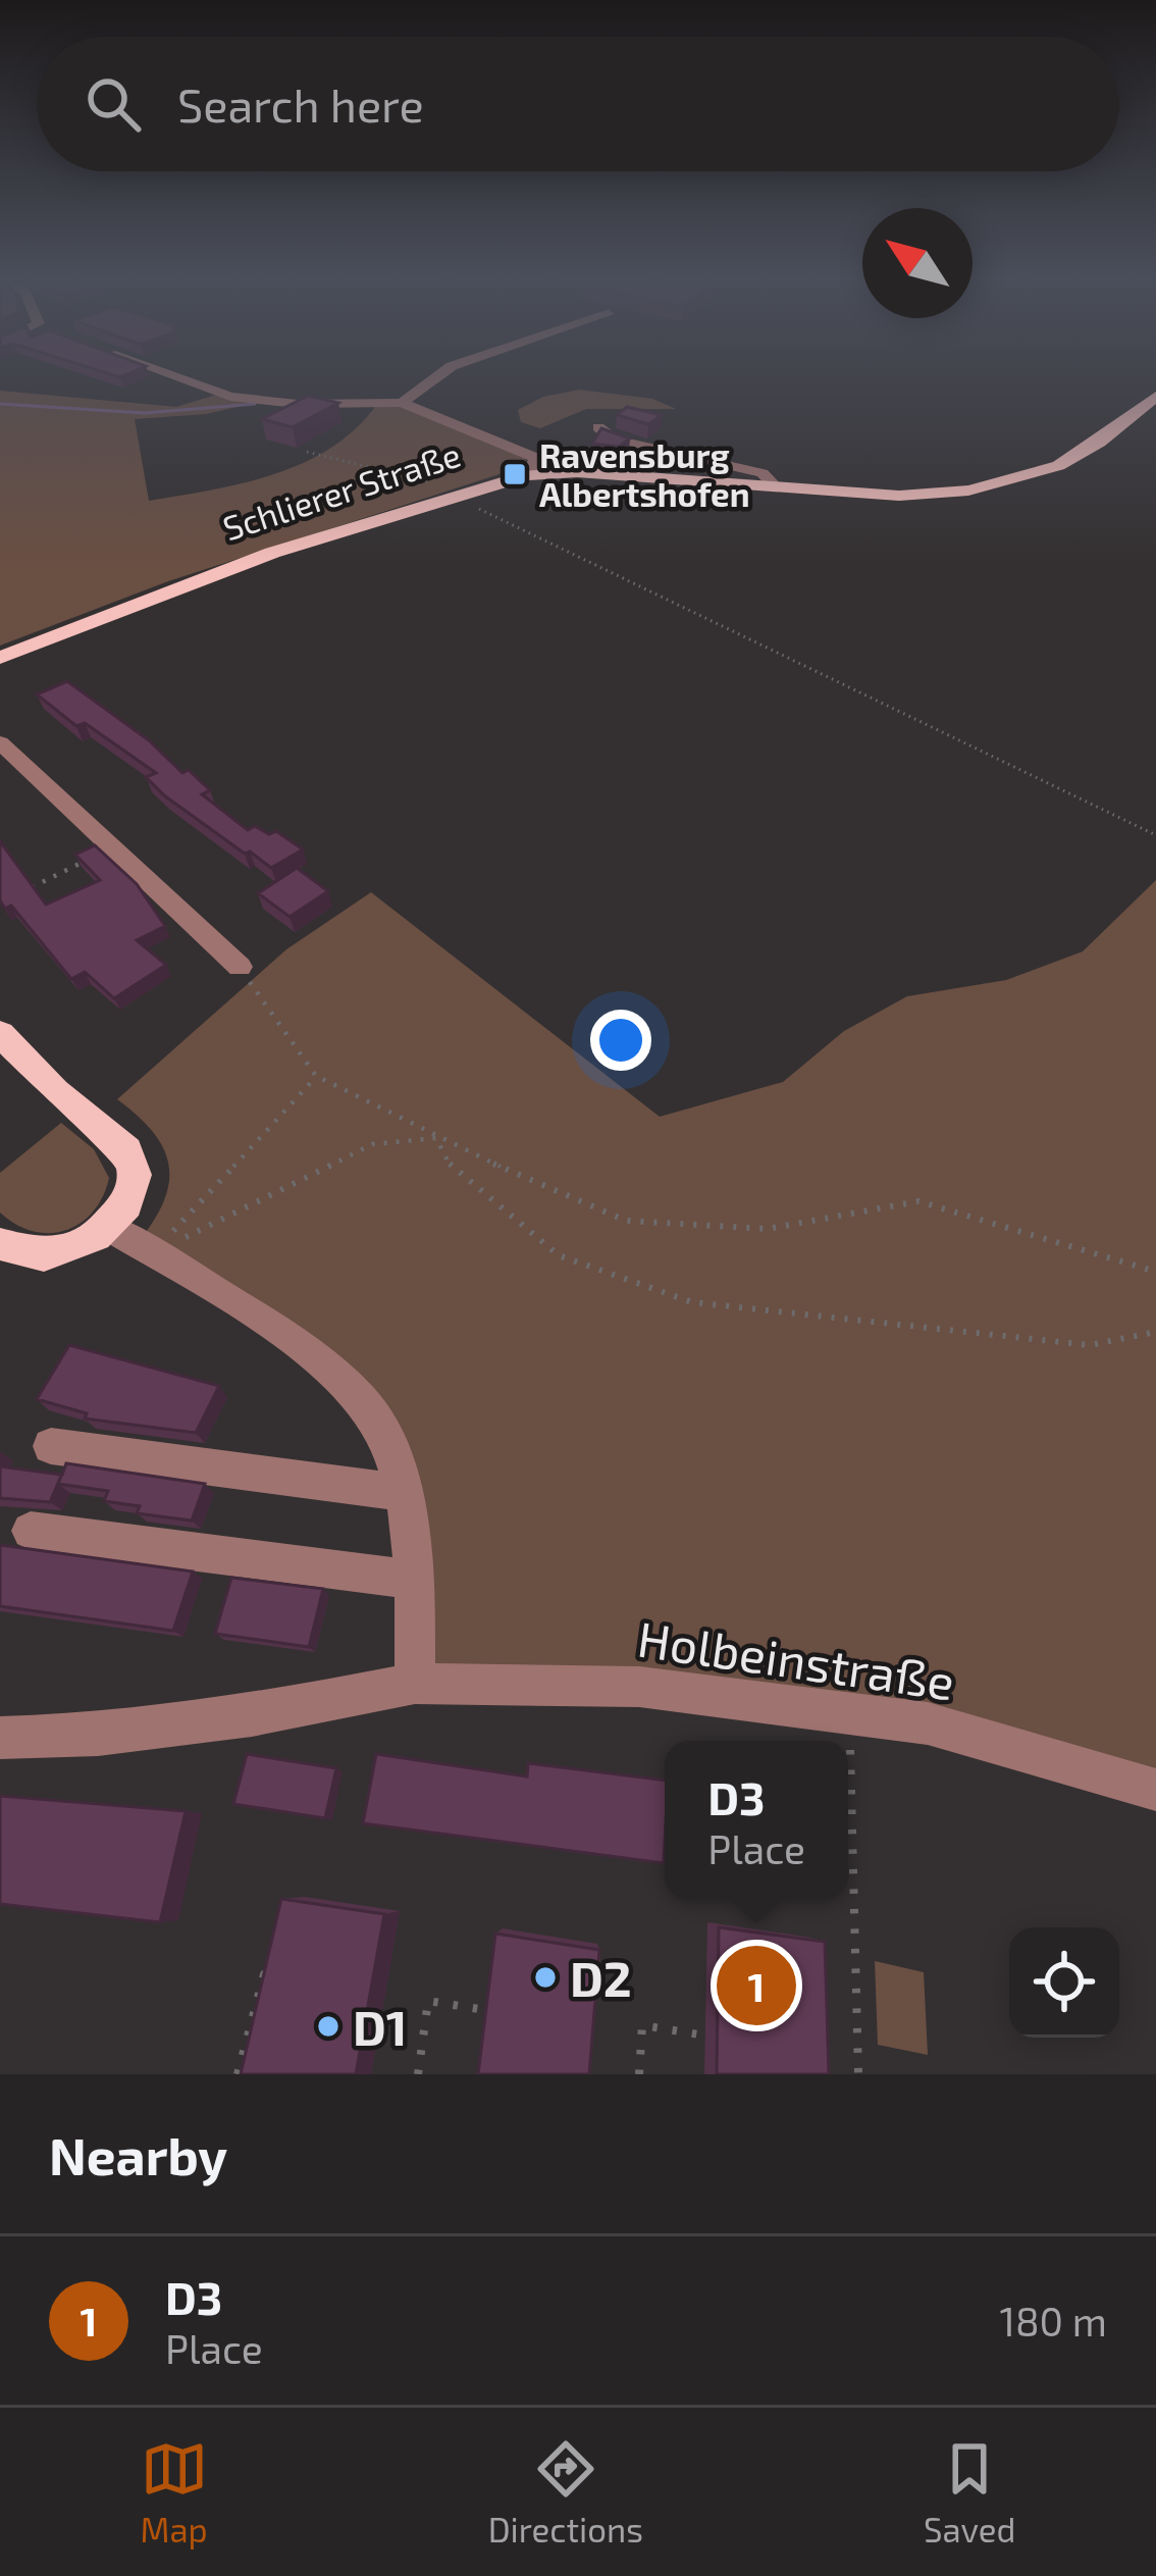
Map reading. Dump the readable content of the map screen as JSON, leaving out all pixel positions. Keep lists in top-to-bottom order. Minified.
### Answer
{"streets":{"main road":["Schlierer Straße"],"street":["Holbeinstraße"]},"places":{"transit":["Ravensburg Albertshofen"],"other":["D2","D1"]},"north":"top left","page":{"search":"Search here","popup":["D3","Place"],"pins":"1","heading":"Nearby","list":[{"mark":"1","name":"D3","note":"Place","value":"180 m"}],"nav":["Map","Directions","Saved"]}}
